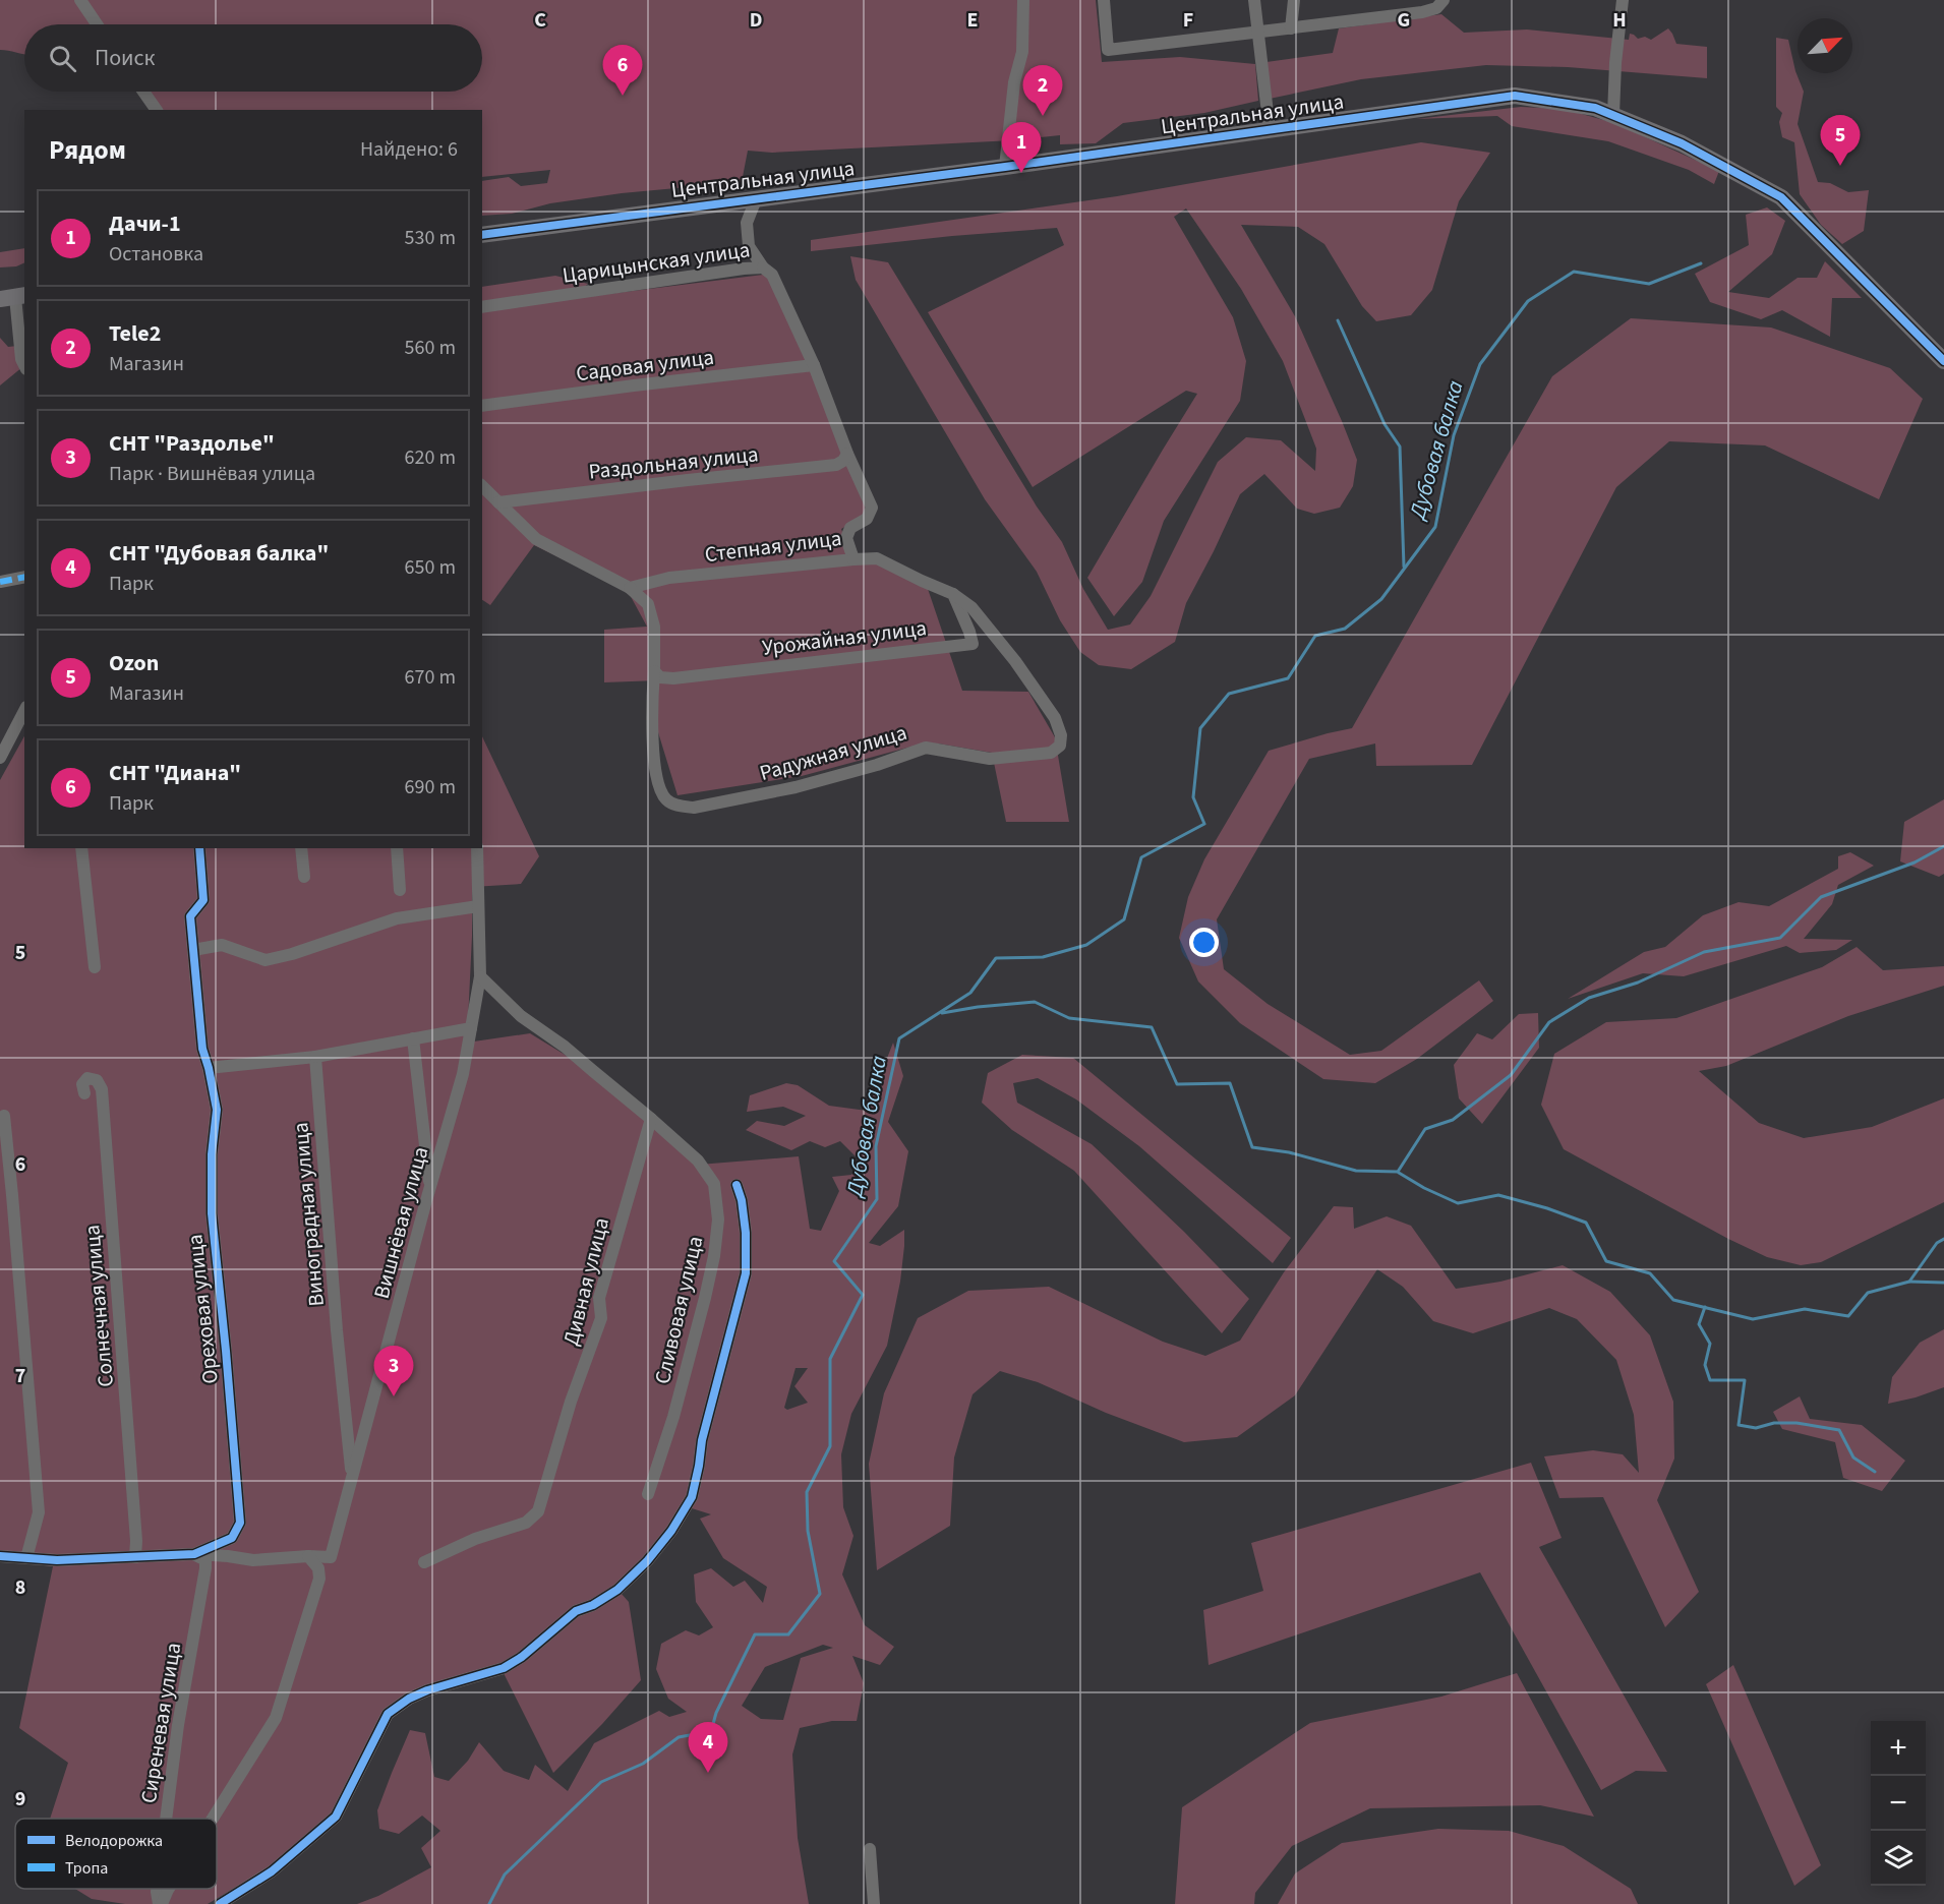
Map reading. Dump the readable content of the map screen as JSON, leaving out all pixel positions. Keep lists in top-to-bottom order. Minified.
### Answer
{"streets":{"street":["Центральная улица","Царицынская улица","Садовая улица","Раздольная улица","Степная улица","Урожайная улица","Радужная улица","Виноградная улица","Вишнёвая улица","Дивная улица","Солнечная улица","Ореховая улица","Сливовая улица","Сиреневая улица"]},"crossings":[["Центральная улица","Царицынская улица"],["Царицынская улица","Степная улица"],["Садовая улица","Степная улица"],["Раздольная улица","Степная улица"],["Степная улица","Урожайная улица"],["Урожайная улица","Радужная улица"],["Виноградная улица","Вишнёвая улица"],["Вишнёвая улица","Ореховая улица"],["Вишнёвая улица","Сиреневая улица"],["Дивная улица","Сливовая улица"],["Солнечная улица","Ореховая улица"],["Ореховая улица","Сиреневая улица"]],"water":["Дубовая балка"],"legend":["Велодорожка","Тропа"],"north":"top right","page":{"search":"Поиск","pins":["6","2","5","1","3","4"],"heading":["Рядом","Найдено: 6"],"list":[{"mark":"1","name":"Дачи-1","note":"Остановка","value":"530 m"},{"mark":"2","name":"Tele2","note":"Магазин","value":"560 m"},{"mark":"3","name":"СНТ \"Раздолье\"","note":"Парк · Вишнёвая улица","value":"620 m"},{"mark":"4","name":"СНТ \"Дубовая балка\"","note":"Парк","value":"650 m"},{"mark":"5","name":"Ozon","note":"Магазин","value":"670 m"},{"mark":"6","name":"СНТ \"Диана\"","note":"Парк","value":"690 m"}],"map_buttons":["+","−"]},"grid":{"columns":["C","D","E","F","G","H"],"rows":["5","6","7","8","9"]}}
